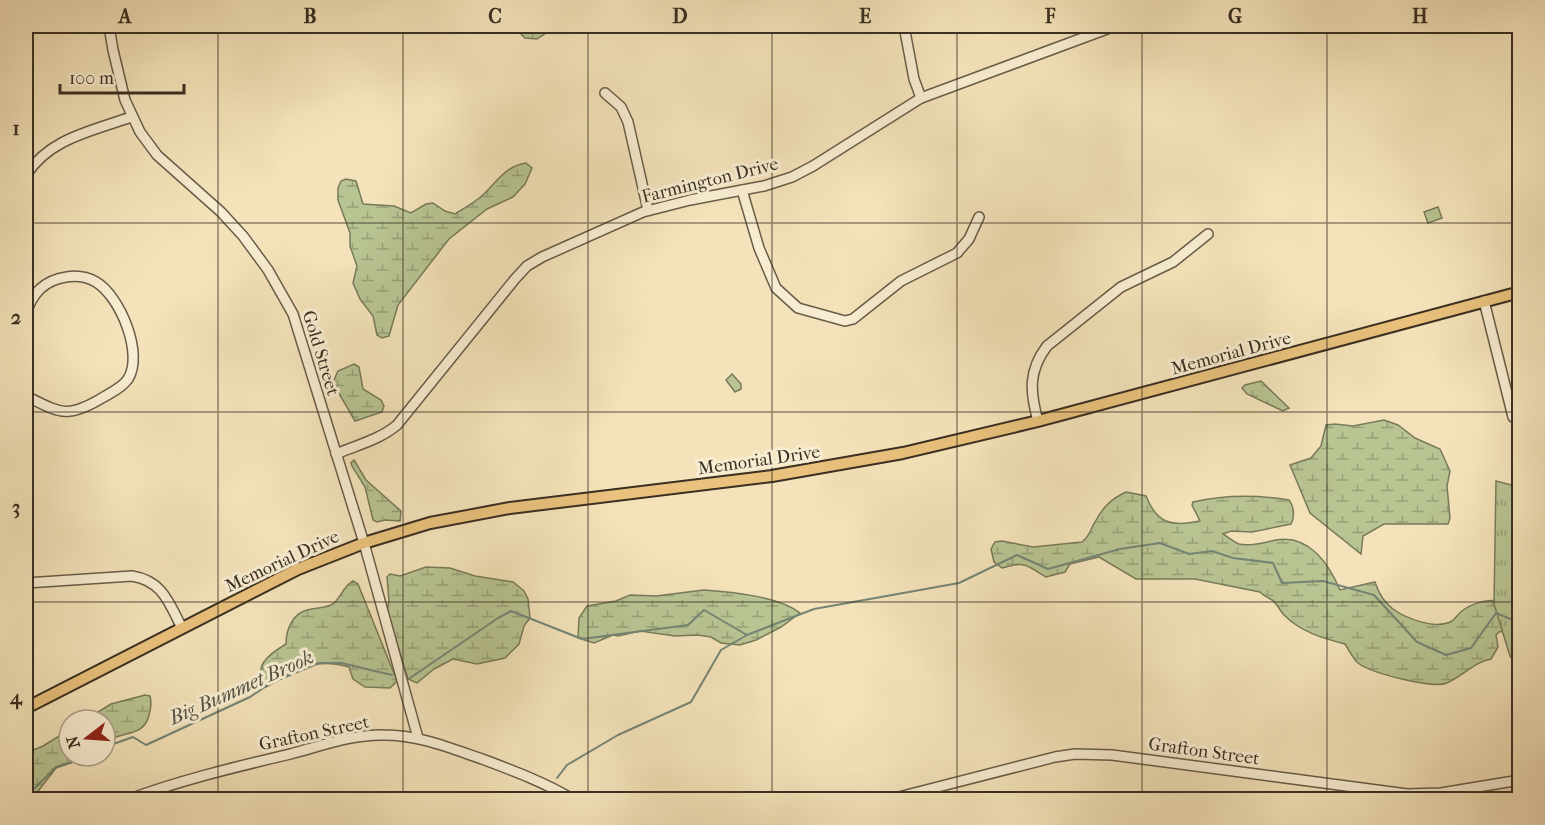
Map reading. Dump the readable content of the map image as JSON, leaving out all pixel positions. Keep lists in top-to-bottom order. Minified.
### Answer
{"streets":{"main road":["Memorial Drive"],"street":["Farmington Drive","Gold Street","Grafton Street"]},"crossings":[["Farmington Drive","Gold Street"],["Gold Street","Memorial Drive"],["Gold Street","Grafton Street"]],"water":["Big Bummet Brook"],"scale_bar":"100 m","north":"left","grid":{"columns":["A","B","C","D","E","F","G","H"],"rows":["1","2","3","4"]}}
